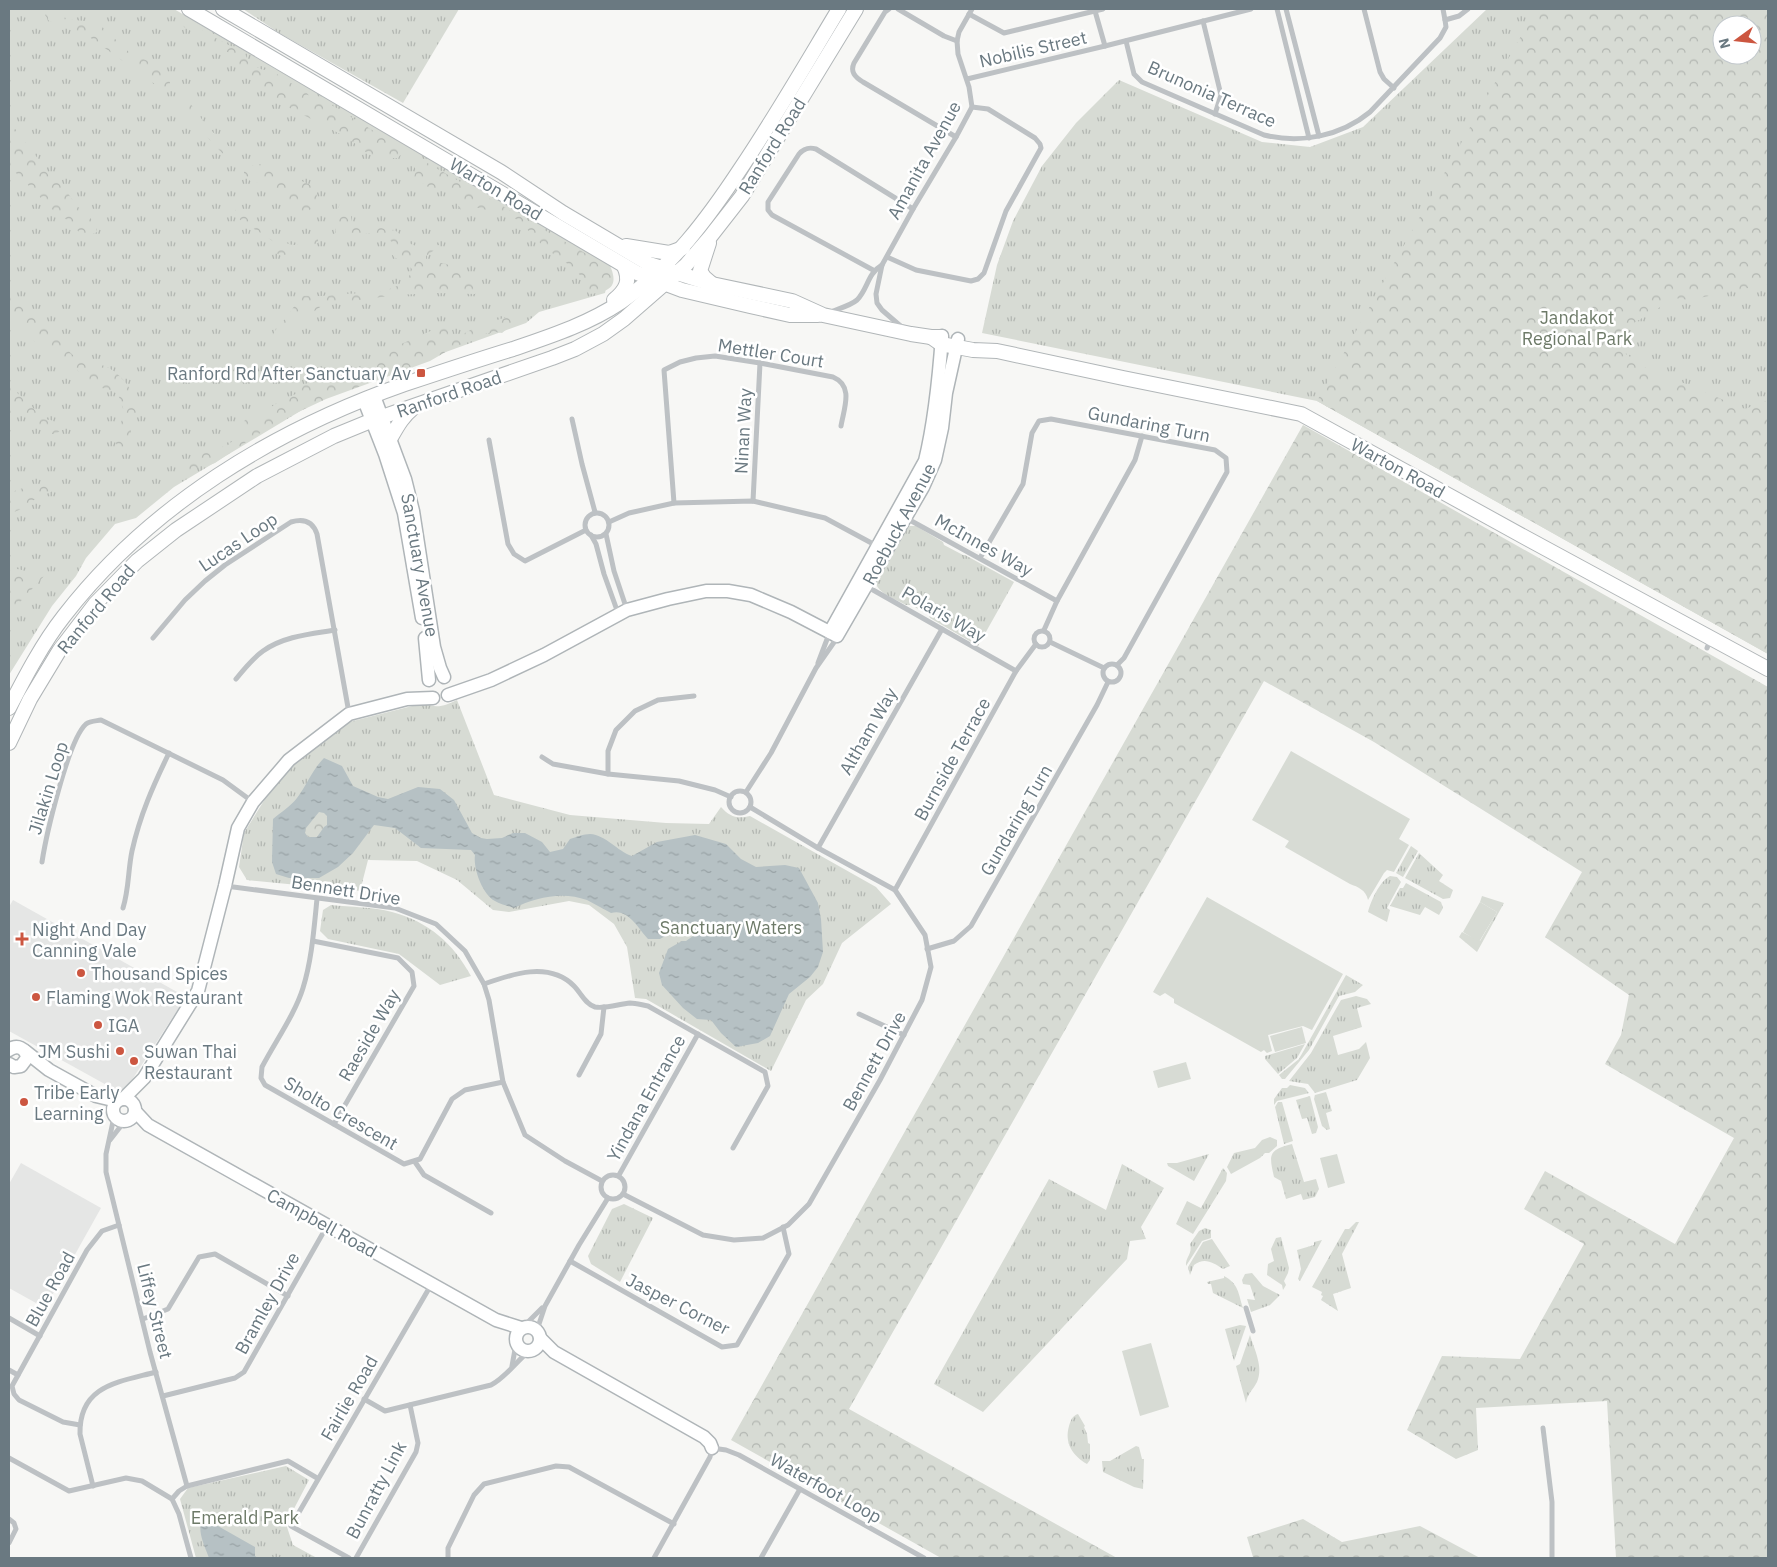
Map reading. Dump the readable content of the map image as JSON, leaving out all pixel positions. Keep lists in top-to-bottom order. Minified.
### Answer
{"streets":{"main road":["Ranford Road","Warton Road"],"street":["Nobilis Street","Brunonia Terrace","Amanita Avenue","Mettler Court","Gundaring Turn","Ninan Way","Roebuck Avenue","Lucas Loop","McInnes Way","Sanctuary Avenue","Polaris Way","Altham Way","Burnside Terrace","Jilakin Loop","Bennett Drive","Raeside Way","Yindana Entrance","Sholto Crescent","Campbell Road","Blue Road","Bramley Drive","Jasper Corner","Liffey Street","Fairlie Road","Waterfoot Loop","Bunratty Link"]},"crossings":[["Nobilis Street","Brunonia Terrace"],["Nobilis Street","Amanita Avenue"],["Ranford Road","Warton Road"],["Ranford Road","Sanctuary Avenue"],["Amanita Avenue","Warton Road"],["Warton Road","Roebuck Avenue"],["Mettler Court","Ninan Way"],["Gundaring Turn","McInnes Way"],["Gundaring Turn","Burnside Terrace"],["Gundaring Turn","Bennett Drive"],["Roebuck Avenue","McInnes Way"],["Roebuck Avenue","Polaris Way"],["Roebuck Avenue","Bennett Drive"],["McInnes Way","Burnside Terrace"],["Polaris Way","Altham Way"],["Polaris Way","Burnside Terrace"],["Altham Way","Bennett Drive"],["Burnside Terrace","Bennett Drive"],["Bennett Drive","Yindana Entrance"],["Bennett Drive","Sholto Crescent"],["Bennett Drive","Jasper Corner"],["Raeside Way","Sholto Crescent"],["Campbell Road","Bramley Drive"],["Campbell Road","Liffey Street"],["Campbell Road","Fairlie Road"],["Campbell Road","Waterfoot Loop"],["Blue Road","Liffey Street"],["Bramley Drive","Liffey Street"]],"parks":["Jandakot Regional Park","Sanctuary Waters","Emerald Park"],"places":{"transit":["Ranford Rd After Sanctuary Av"],"health":["Night And Day Canning Vale"],"other":["Thousand Spices","Flaming Wok Restaurant","IGA","JM Sushi","Suwan Thai Restaurant","Tribe Early Learning"]},"north":"left"}
